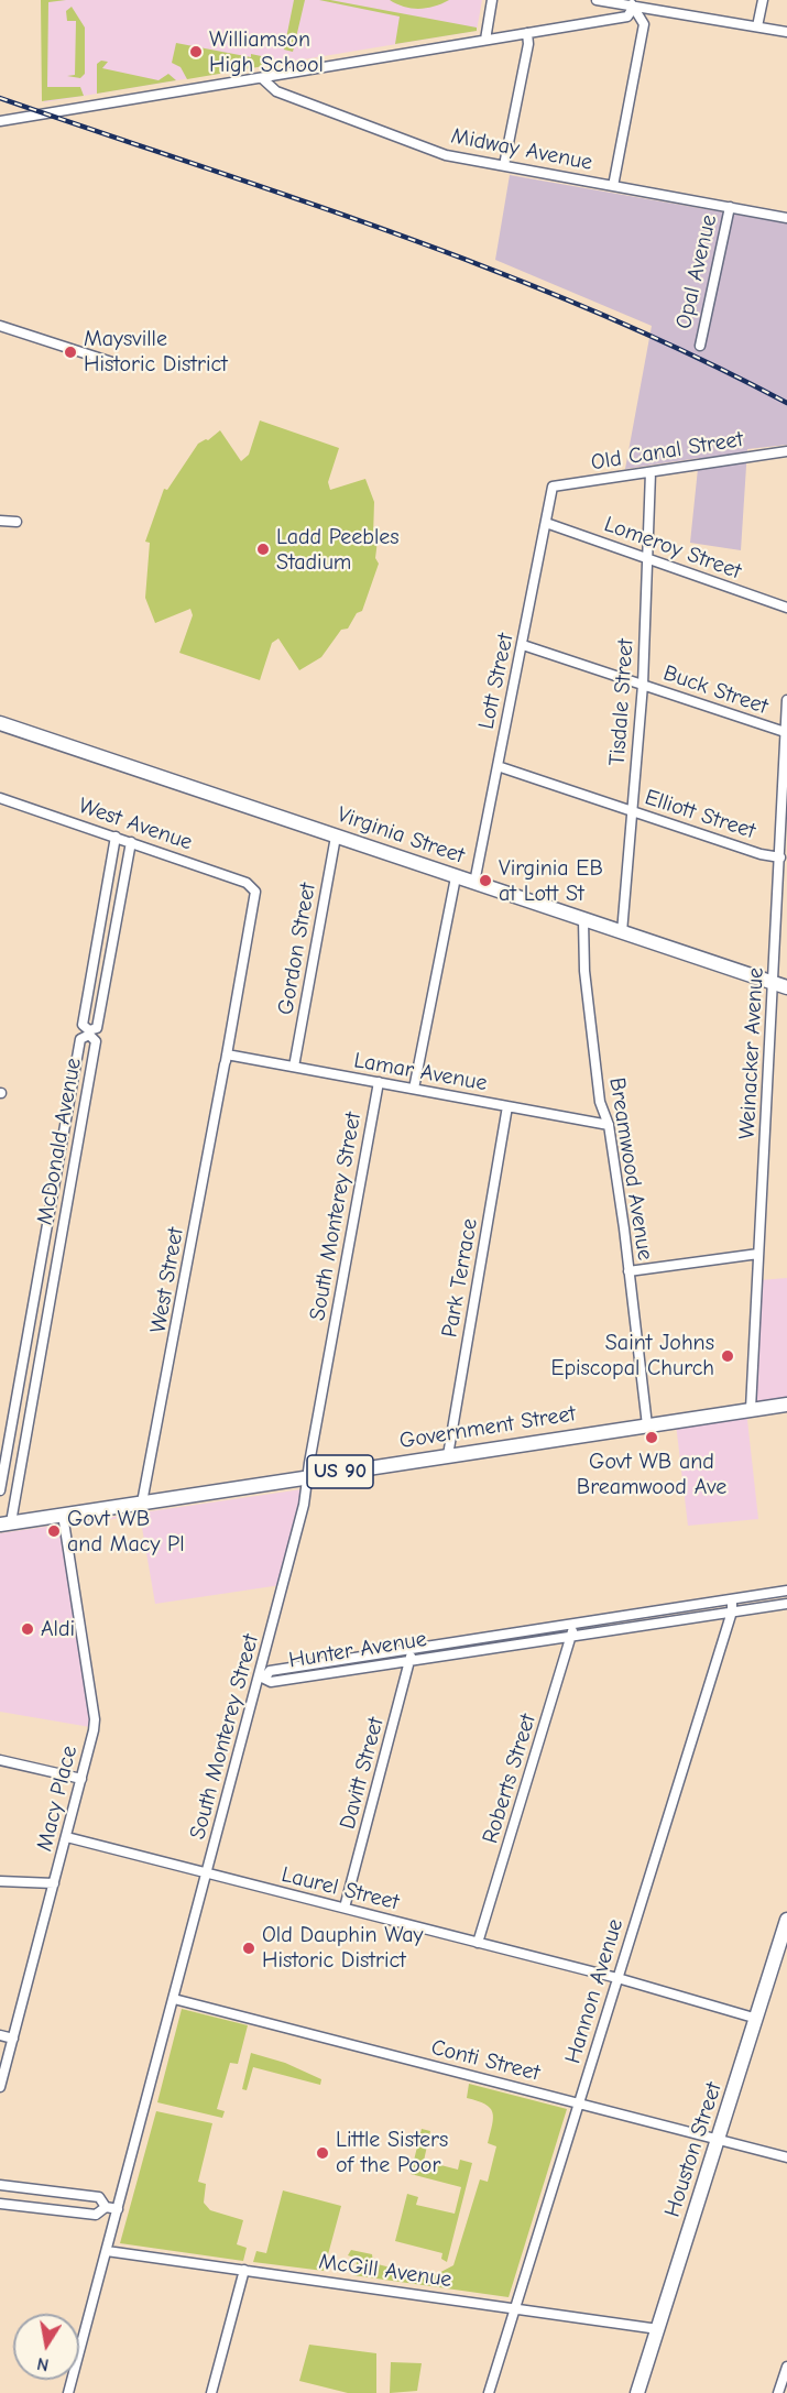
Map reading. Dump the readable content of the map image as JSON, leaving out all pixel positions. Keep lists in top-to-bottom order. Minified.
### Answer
{"streets":{"street":["Midway Avenue","Opal Avenue","Old Canal Street","Lomeroy Street","Lott Street","Buck Street","Tisdale Street","Elliott Street","West Avenue","Virginia Street","Gordon Street","Weinacker Avenue","Lamar Avenue","McDonald Avenue","Breamwood Avenue","South Monterey Street","Park Terrace","West Street","Government Street","US 90","Hunter Avenue","Davitt Street","Roberts Street","Macy Place","Laurel Street","Hannon Avenue","Conti Street","Houston Street","McGill Avenue"]},"crossings":[["Midway Avenue","Opal Avenue"],["Old Canal Street","Lott Street"],["Old Canal Street","Tisdale Street"],["Lomeroy Street","Lott Street"],["Lomeroy Street","Tisdale Street"],["Lott Street","Buck Street"],["Lott Street","Elliott Street"],["Lott Street","Virginia Street"],["Buck Street","Tisdale Street"],["Buck Street","Weinacker Avenue"],["Tisdale Street","Elliott Street"],["Tisdale Street","Virginia Street"],["Elliott Street","Weinacker Avenue"],["West Avenue","McDonald Avenue"],["West Avenue","West Street"],["Virginia Street","Gordon Street"],["Virginia Street","Weinacker Avenue"],["Virginia Street","Breamwood Avenue"],["Gordon Street","Lamar Avenue"],["Weinacker Avenue","Government Street"],["Lamar Avenue","Breamwood Avenue"],["Lamar Avenue","South Monterey Street"],["Lamar Avenue","Park Terrace"],["Lamar Avenue","West Street"],["McDonald Avenue","Government Street"],["Breamwood Avenue","Government Street"],["South Monterey Street","Government Street"],["South Monterey Street","Hunter Avenue"],["South Monterey Street","Laurel Street"],["South Monterey Street","Conti Street"],["South Monterey Street","McGill Avenue"],["Park Terrace","Government Street"],["West Street","Government Street"],["Government Street","Macy Place"],["Hunter Avenue","Davitt Street"],["Hunter Avenue","Roberts Street"],["Hunter Avenue","Hannon Avenue"],["Davitt Street","Laurel Street"],["Roberts Street","Laurel Street"],["Macy Place","Laurel Street"],["Laurel Street","Hannon Avenue"],["Laurel Street","Houston Street"],["Hannon Avenue","Conti Street"],["Hannon Avenue","McGill Avenue"],["Conti Street","Houston Street"],["Houston Street","McGill Avenue"]],"places":["Williamson High School","Maysville Historic District","Ladd Peebles Stadium","Virginia EB at Lott St","Saint Johns Episcopal Church","Govt WB and Breamwood Ave","Govt WB and Macy Pl","Aldi","Old Dauphin Way Historic District","Little Sisters of the Poor"],"north":"bottom"}
